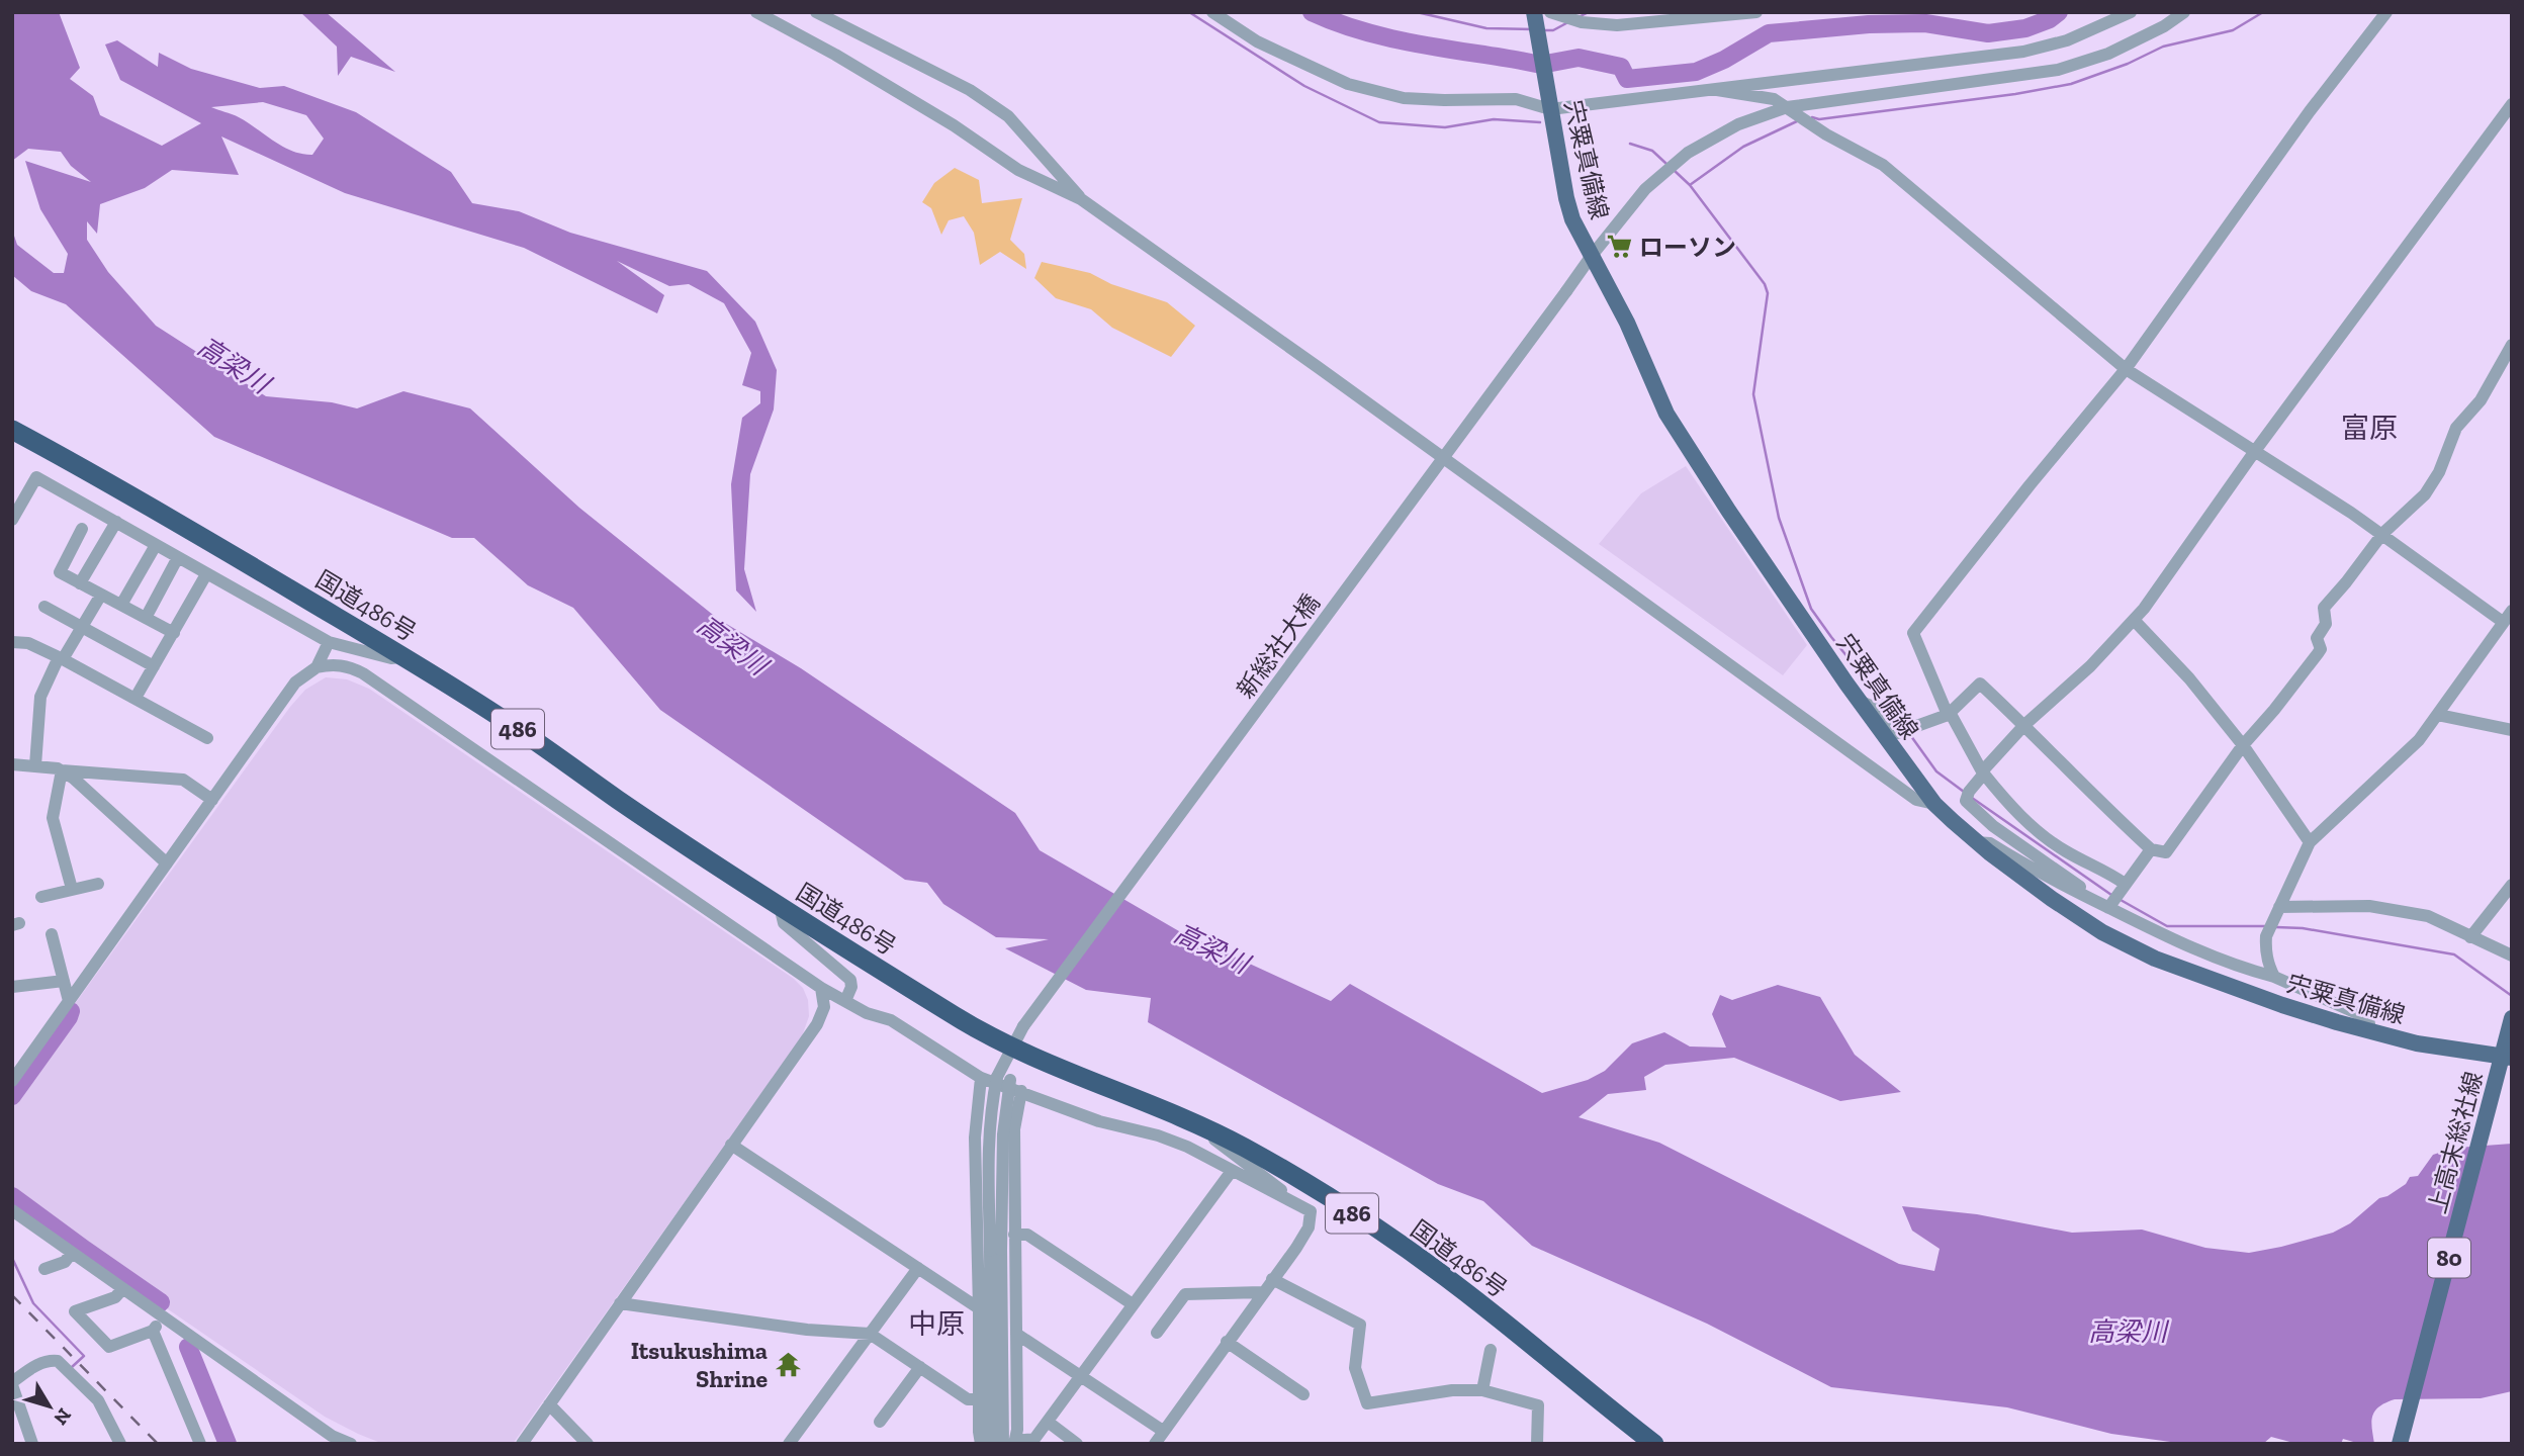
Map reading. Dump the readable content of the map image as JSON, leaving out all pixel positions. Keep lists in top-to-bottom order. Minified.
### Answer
{"streets":{"highway":["国道486号","486"],"main road":["宍粟真備線","上高末総社線","80"],"street":["新総社大橋"]},"crossings":[["宍粟真備線","新総社大橋"],["宍粟真備線","上高末総社線"],["国道486号","新総社大橋"]],"districts":["富原","中原"],"water":["高梁川"],"places":{"supermarket":["ローソン"],"temple":["Itsukushima Shrine"]},"north":"bottom right"}
